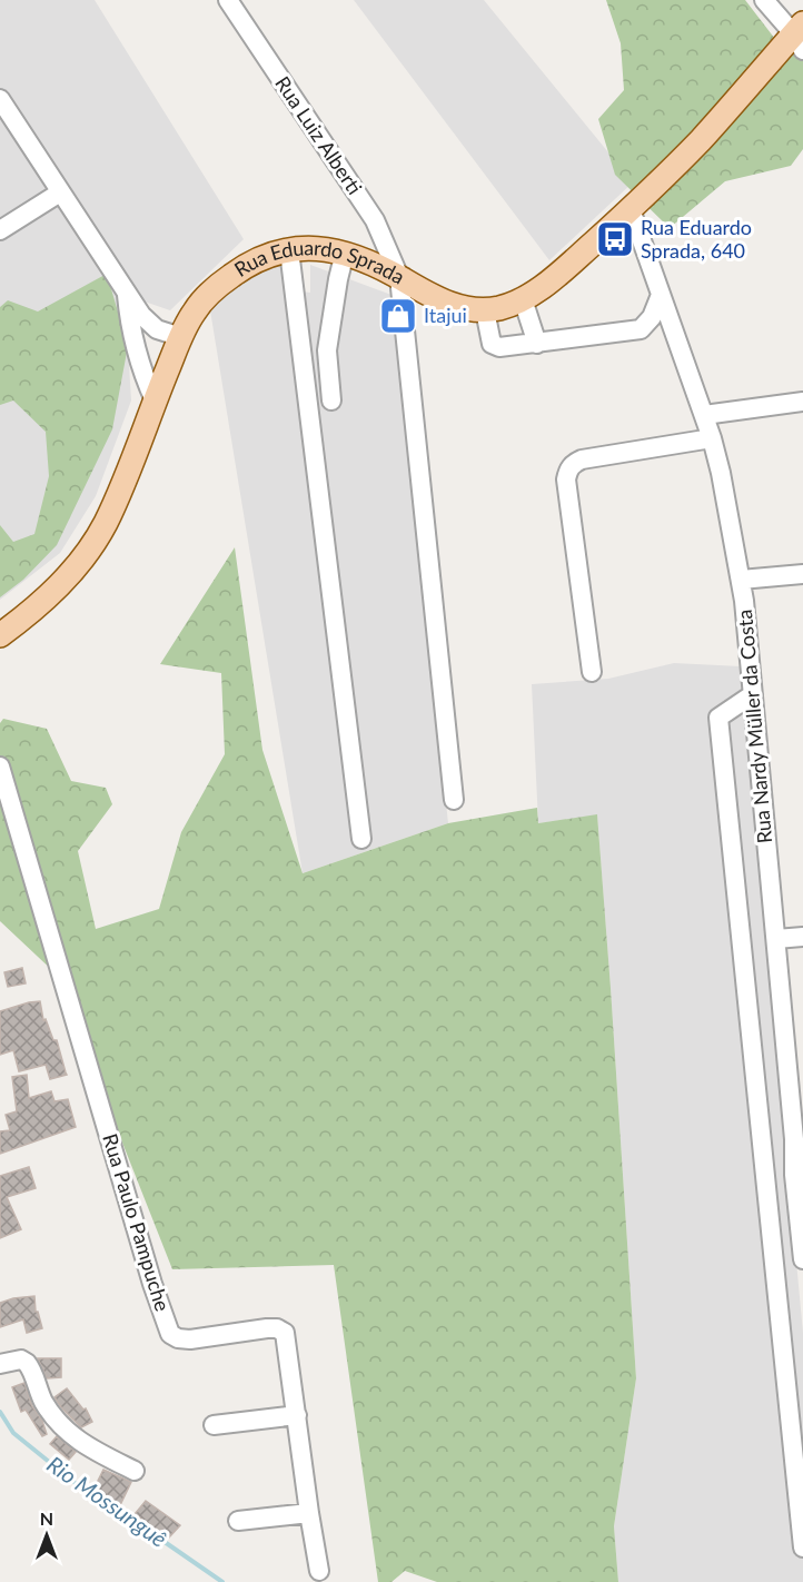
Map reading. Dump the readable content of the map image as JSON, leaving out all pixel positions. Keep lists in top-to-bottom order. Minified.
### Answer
{"streets":{"main road":["Rua Eduardo Sprada"],"street":["Rua Luiz Alberti","Rua Nardy Müller da Costa","Rua Paulo Pampuche"]},"crossings":[["Rua Luiz Alberti","Rua Eduardo Sprada"],["Rua Eduardo Sprada","Rua Nardy Müller da Costa"]],"water":["Rio Mossunguê"],"places":{"bus stop":["Rua Eduardo Sprada, 640"],"shop":["Itajui"]},"north":"top"}
